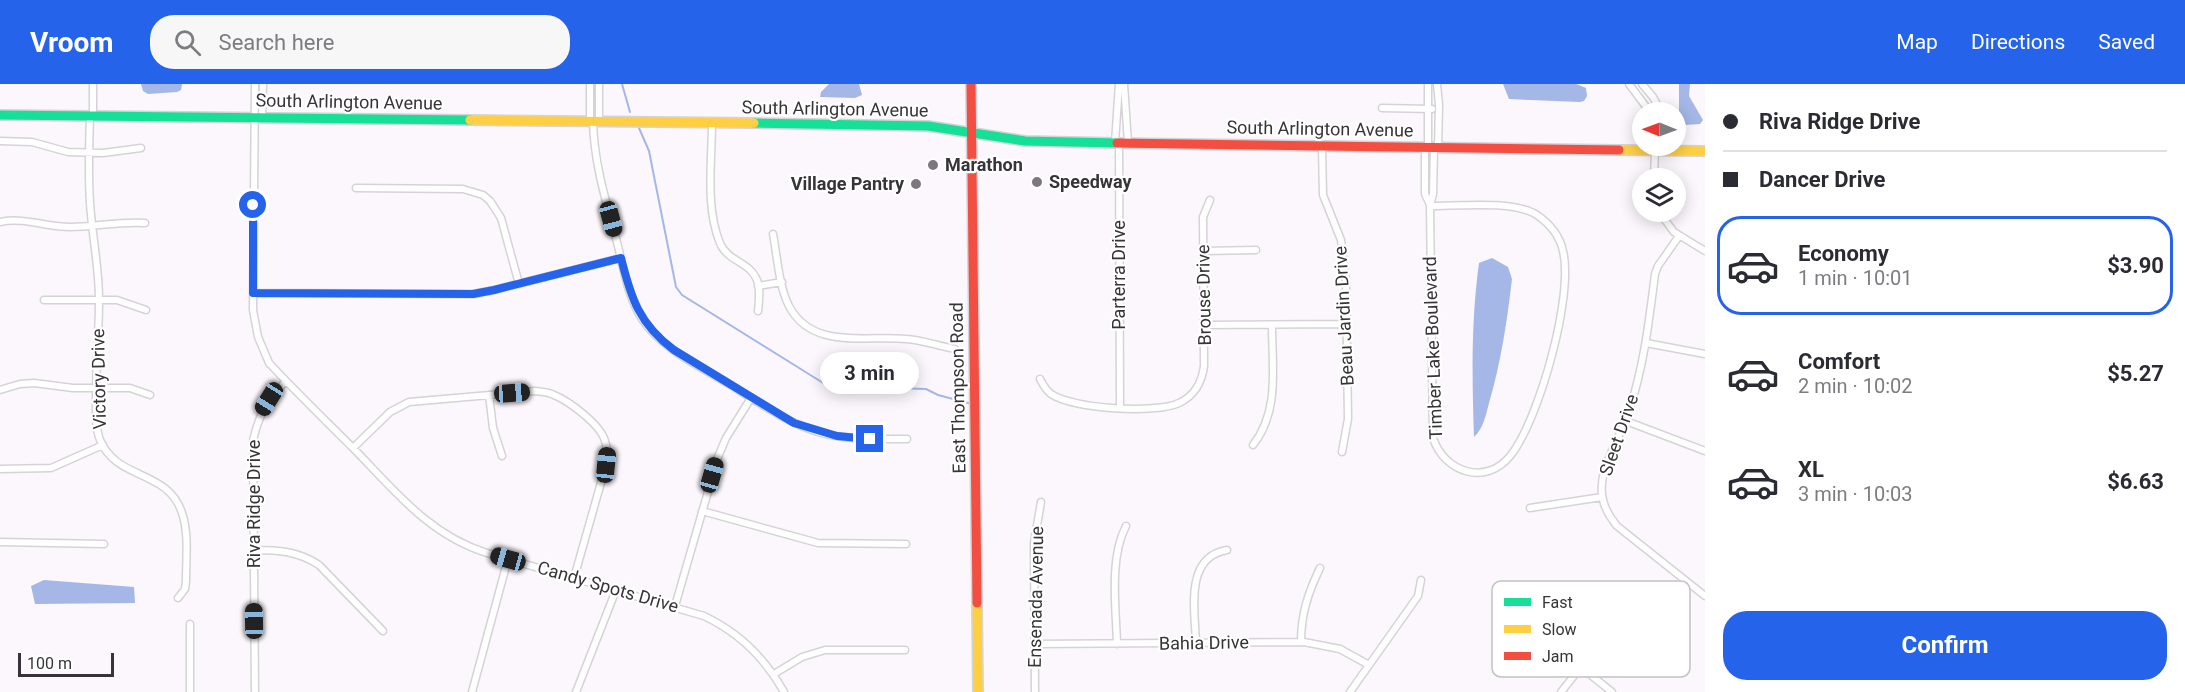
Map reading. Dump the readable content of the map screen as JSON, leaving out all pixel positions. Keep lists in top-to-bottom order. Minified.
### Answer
{"streets":{"main road":["South Arlington Avenue","East Thompson Road"],"street":["Parterra Drive","Brouse Drive","Beau Jardin Drive","Timber Lake Boulevard","Victory Drive","Sleet Drive","Riva Ridge Drive","Candy Spots Drive","Ensenada Avenue","Bahia Drive"]},"crossings":[["South Arlington Avenue","Parterra Drive"],["South Arlington Avenue","Beau Jardin Drive"],["South Arlington Avenue","Timber Lake Boulevard"],["South Arlington Avenue","Victory Drive"],["South Arlington Avenue","East Thompson Road"],["Parterra Drive","Brouse Drive"],["Riva Ridge Drive","Candy Spots Drive"],["Ensenada Avenue","Bahia Drive"]],"places":["Marathon","Speedway","Village Pantry"],"legend":["Fast","Slow","Jam"],"scale_bar":"100 m","north":"left","page":{"header":"Vroom","search":"Search here","nav":["Map","Directions","Saved"],"banner":["Riva Ridge Drive","Dancer Drive"],"list":[{"name":"Economy","note":"1 min · 10:01","value":"$3.90"},{"name":"Comfort","note":"2 min · 10:02","value":"$5.27"},{"name":"XL","note":"3 min · 10:03","value":"$6.63"}],"bubble":"3 min","buttons":"Confirm","scale":"100 m"}}
